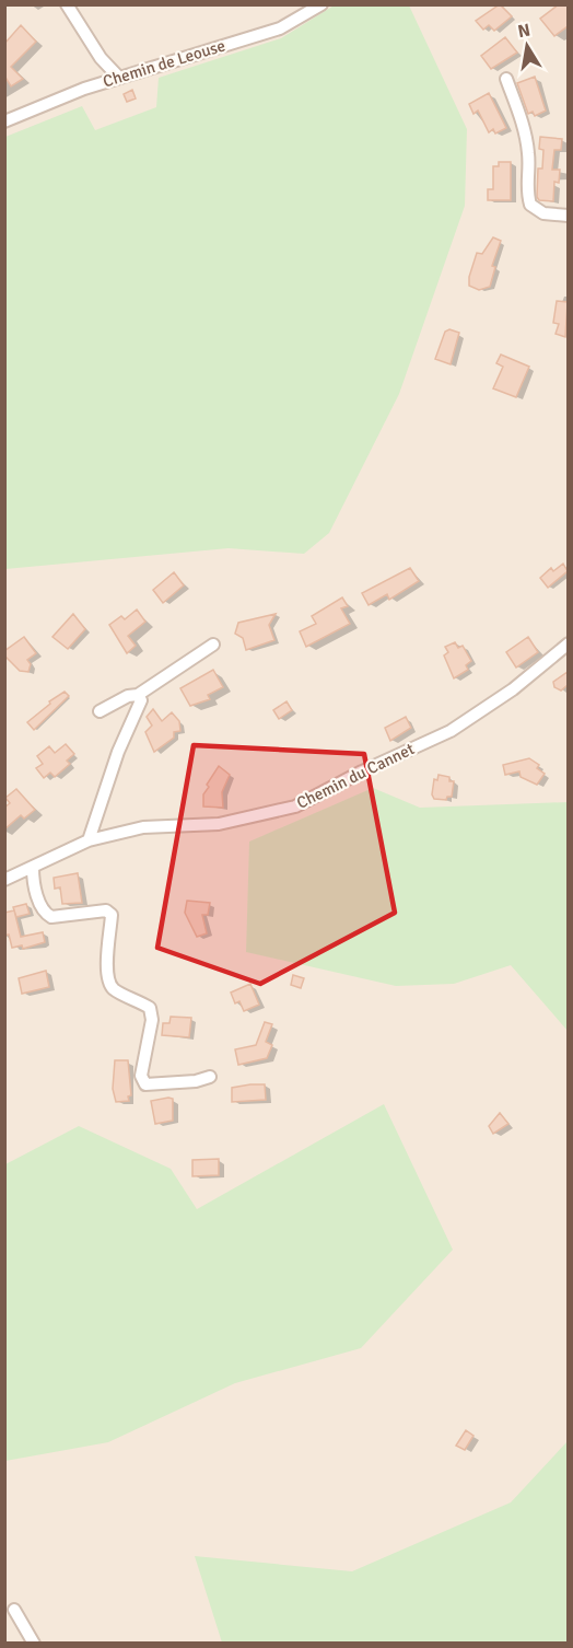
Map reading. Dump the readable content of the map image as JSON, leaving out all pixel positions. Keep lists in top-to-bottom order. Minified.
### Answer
{"streets":{"street":["Chemin de Leouse","Chemin du Cannet"]},"north":"top"}
